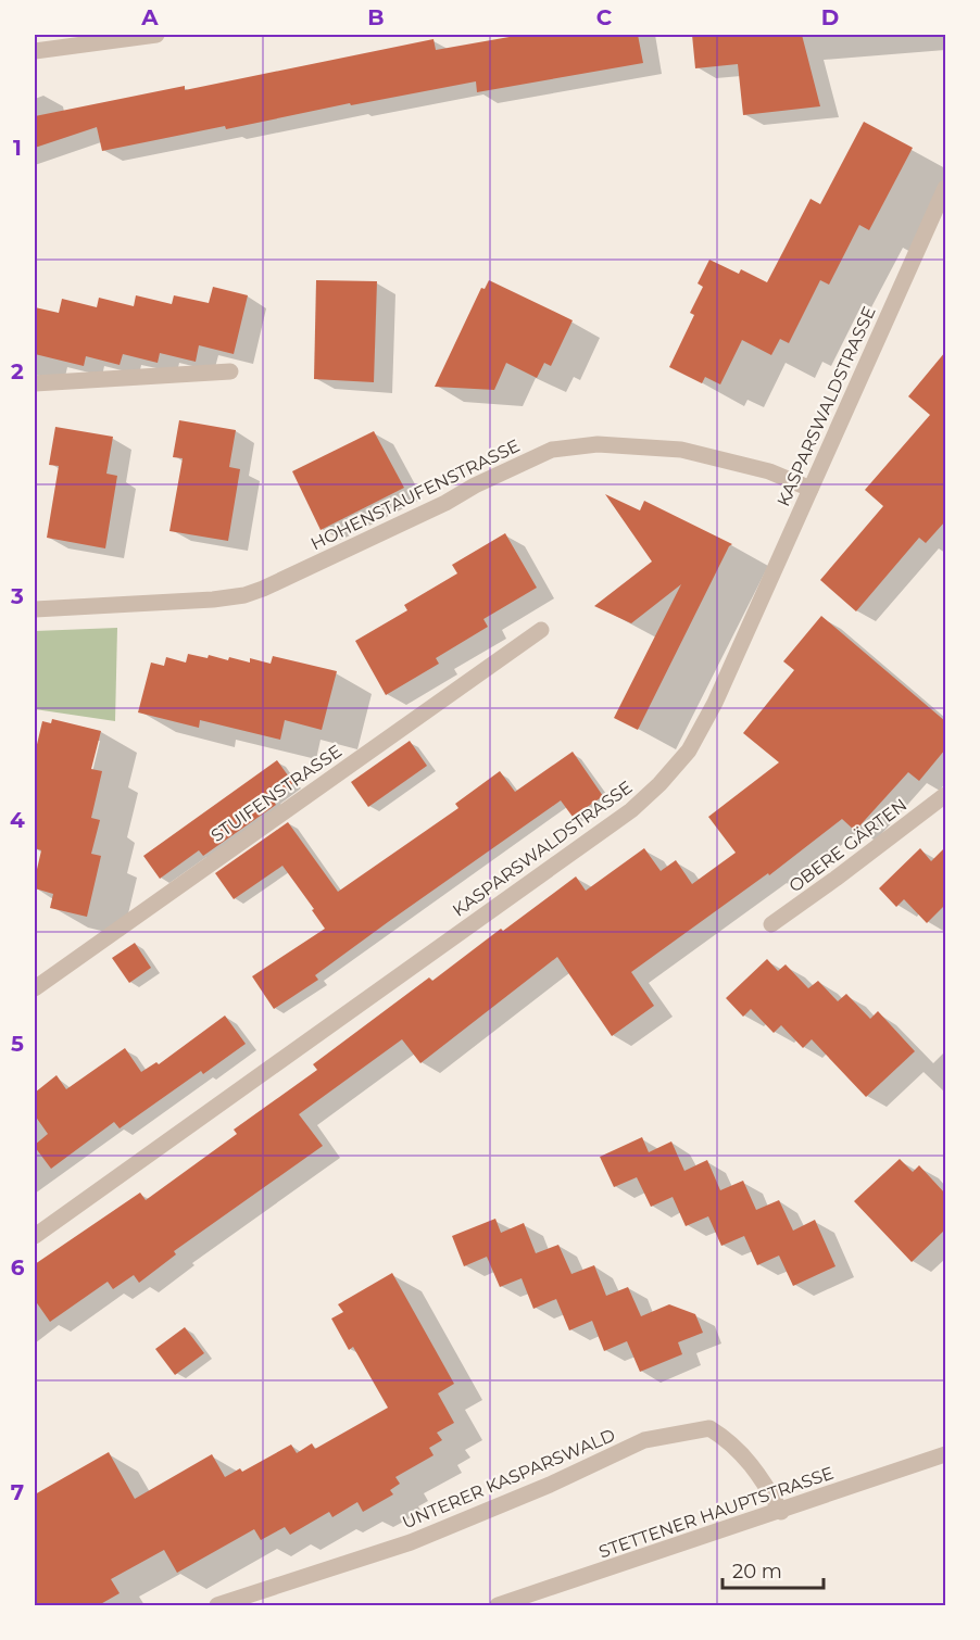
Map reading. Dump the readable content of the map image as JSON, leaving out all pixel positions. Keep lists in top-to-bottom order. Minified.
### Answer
{"streets":{"street":["KASPARSWALDSTRASSE","HOHENSTAUFENSTRASSE","STUIFENSTRASSE","OBERE GÄRTEN","UNTERER KASPARSWALD","STETTENER HAUPTSTRASSE"]},"crossings":[["KASPARSWALDSTRASSE","HOHENSTAUFENSTRASSE"],["UNTERER KASPARSWALD","STETTENER HAUPTSTRASSE"]],"scale_bar":"20 m","grid":{"columns":["A","B","C","D"],"rows":["1","2","3","4","5","6","7"]}}
